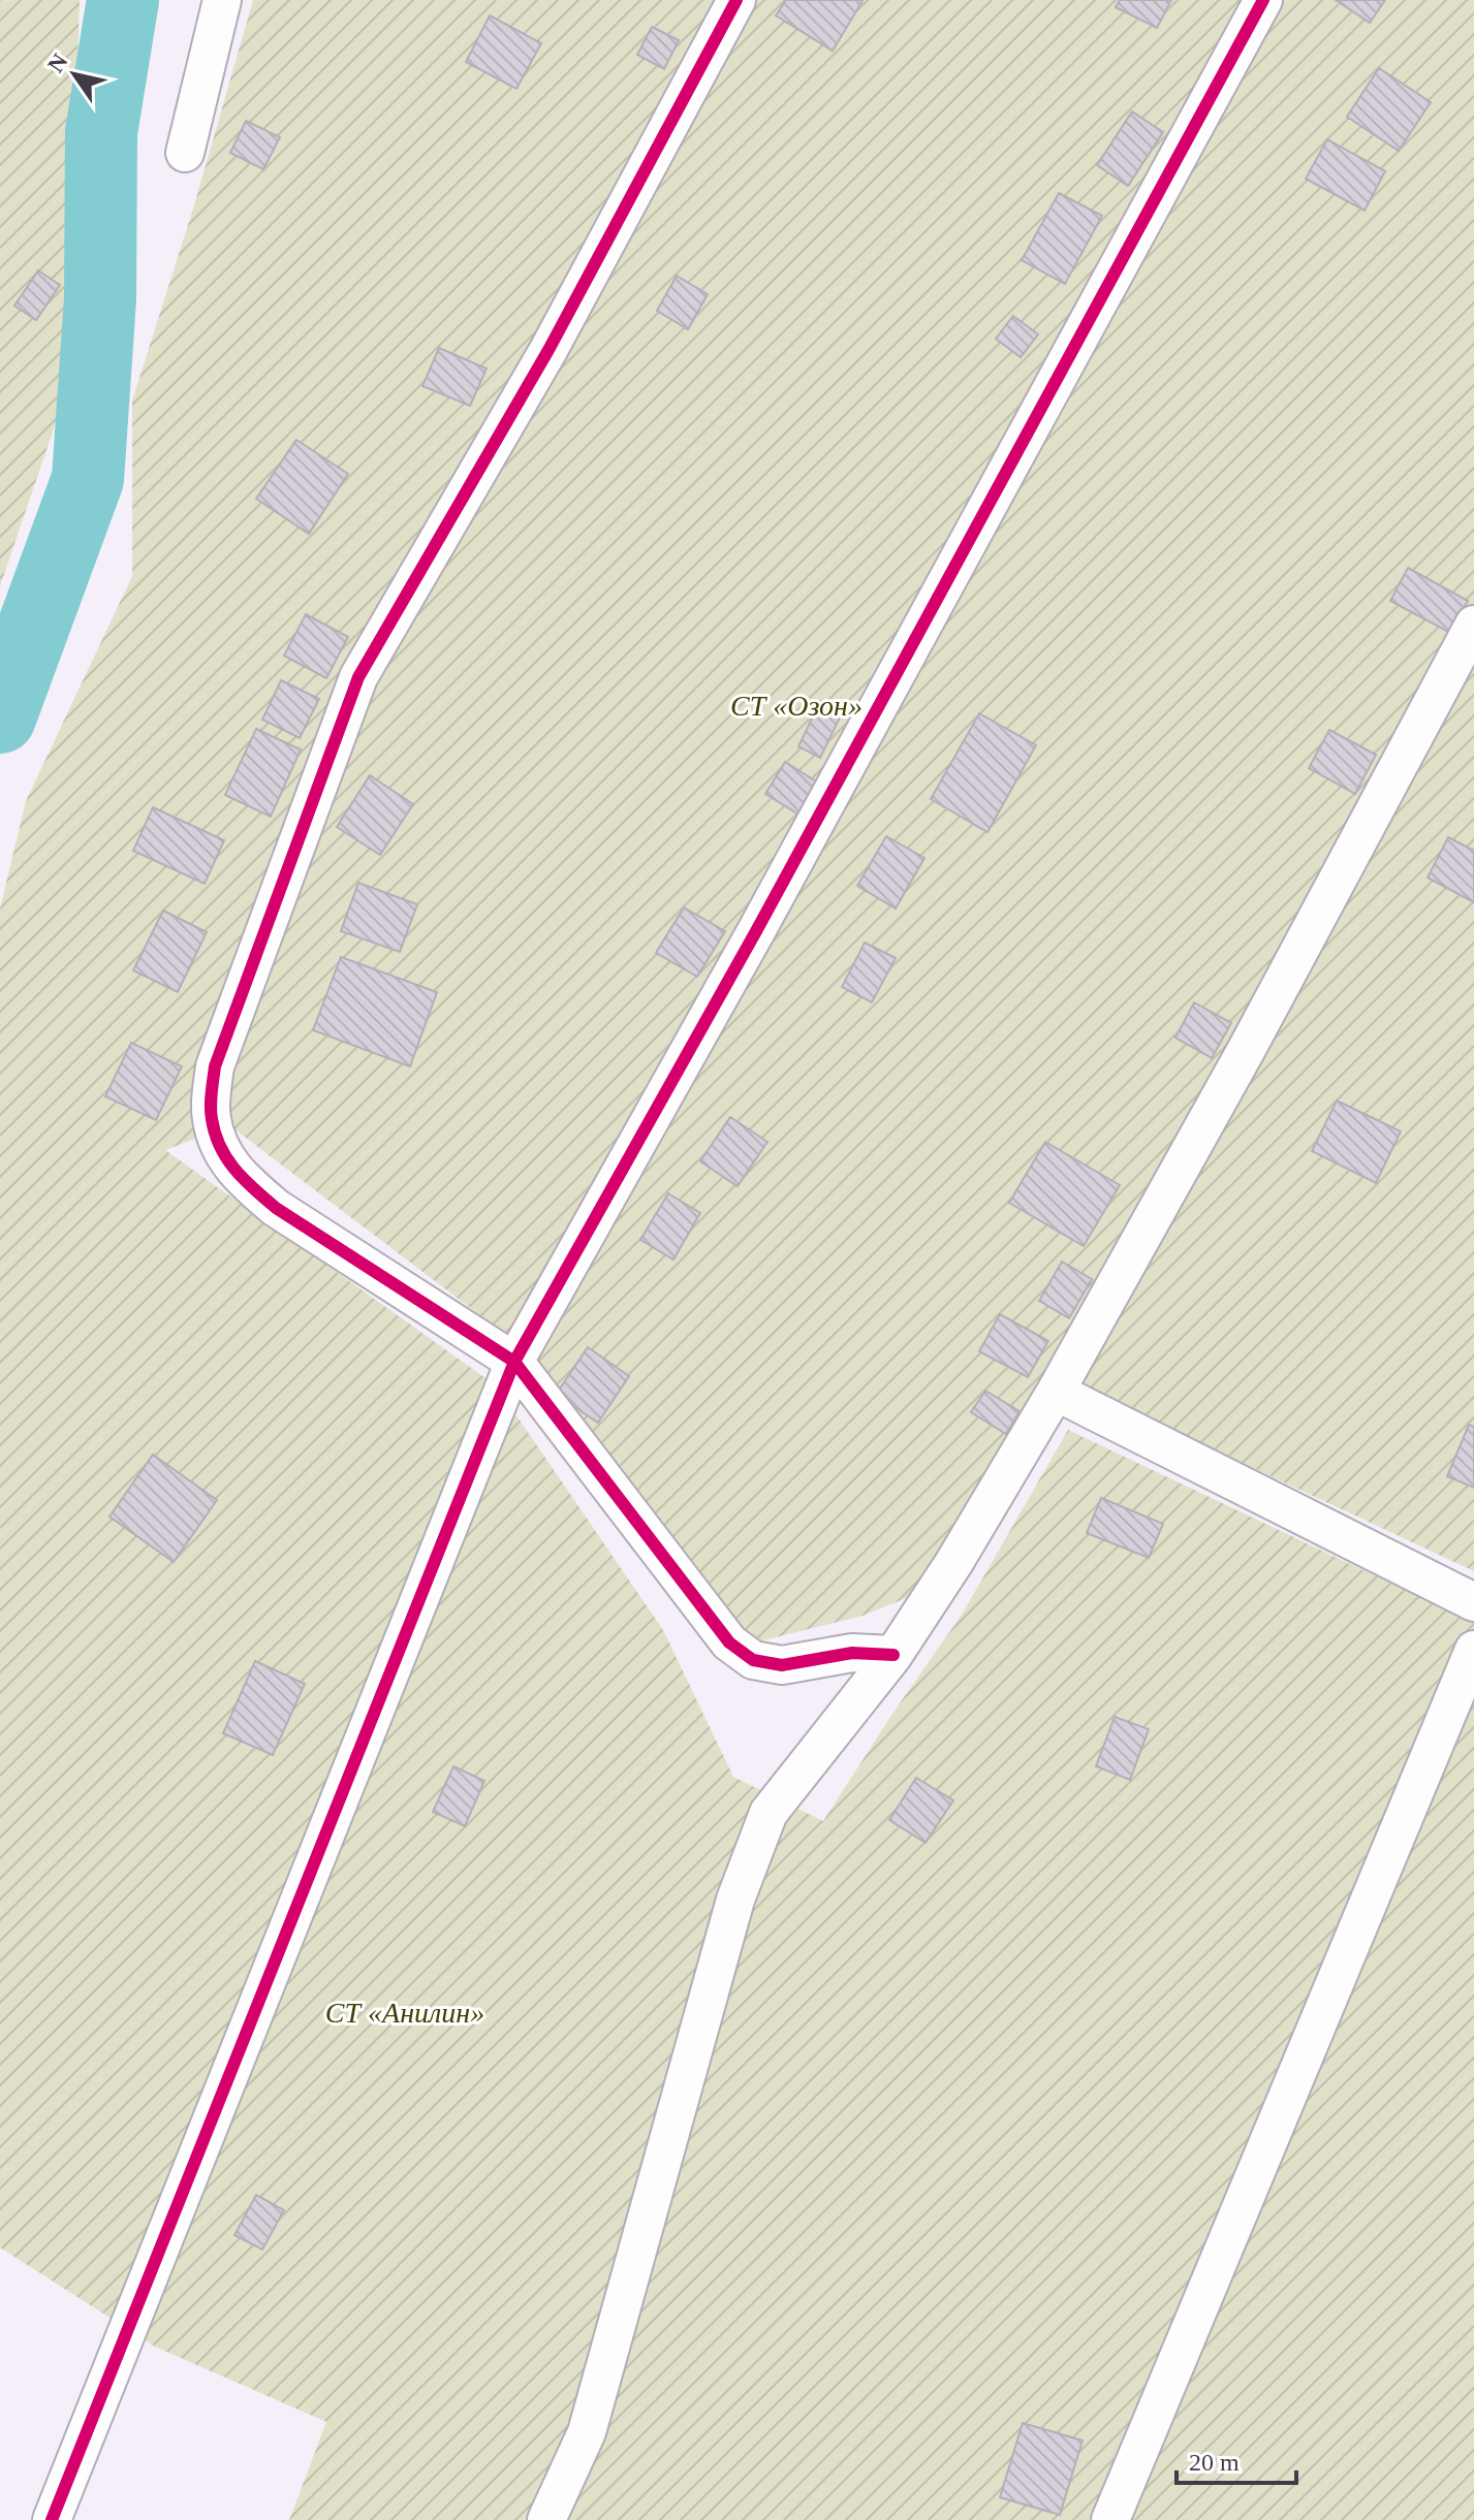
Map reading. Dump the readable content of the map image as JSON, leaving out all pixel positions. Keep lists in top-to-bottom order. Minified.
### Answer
{"parks":["СТ «Озон»","СТ «Анилин»"],"scale_bar":"20 m","north":"top left"}
